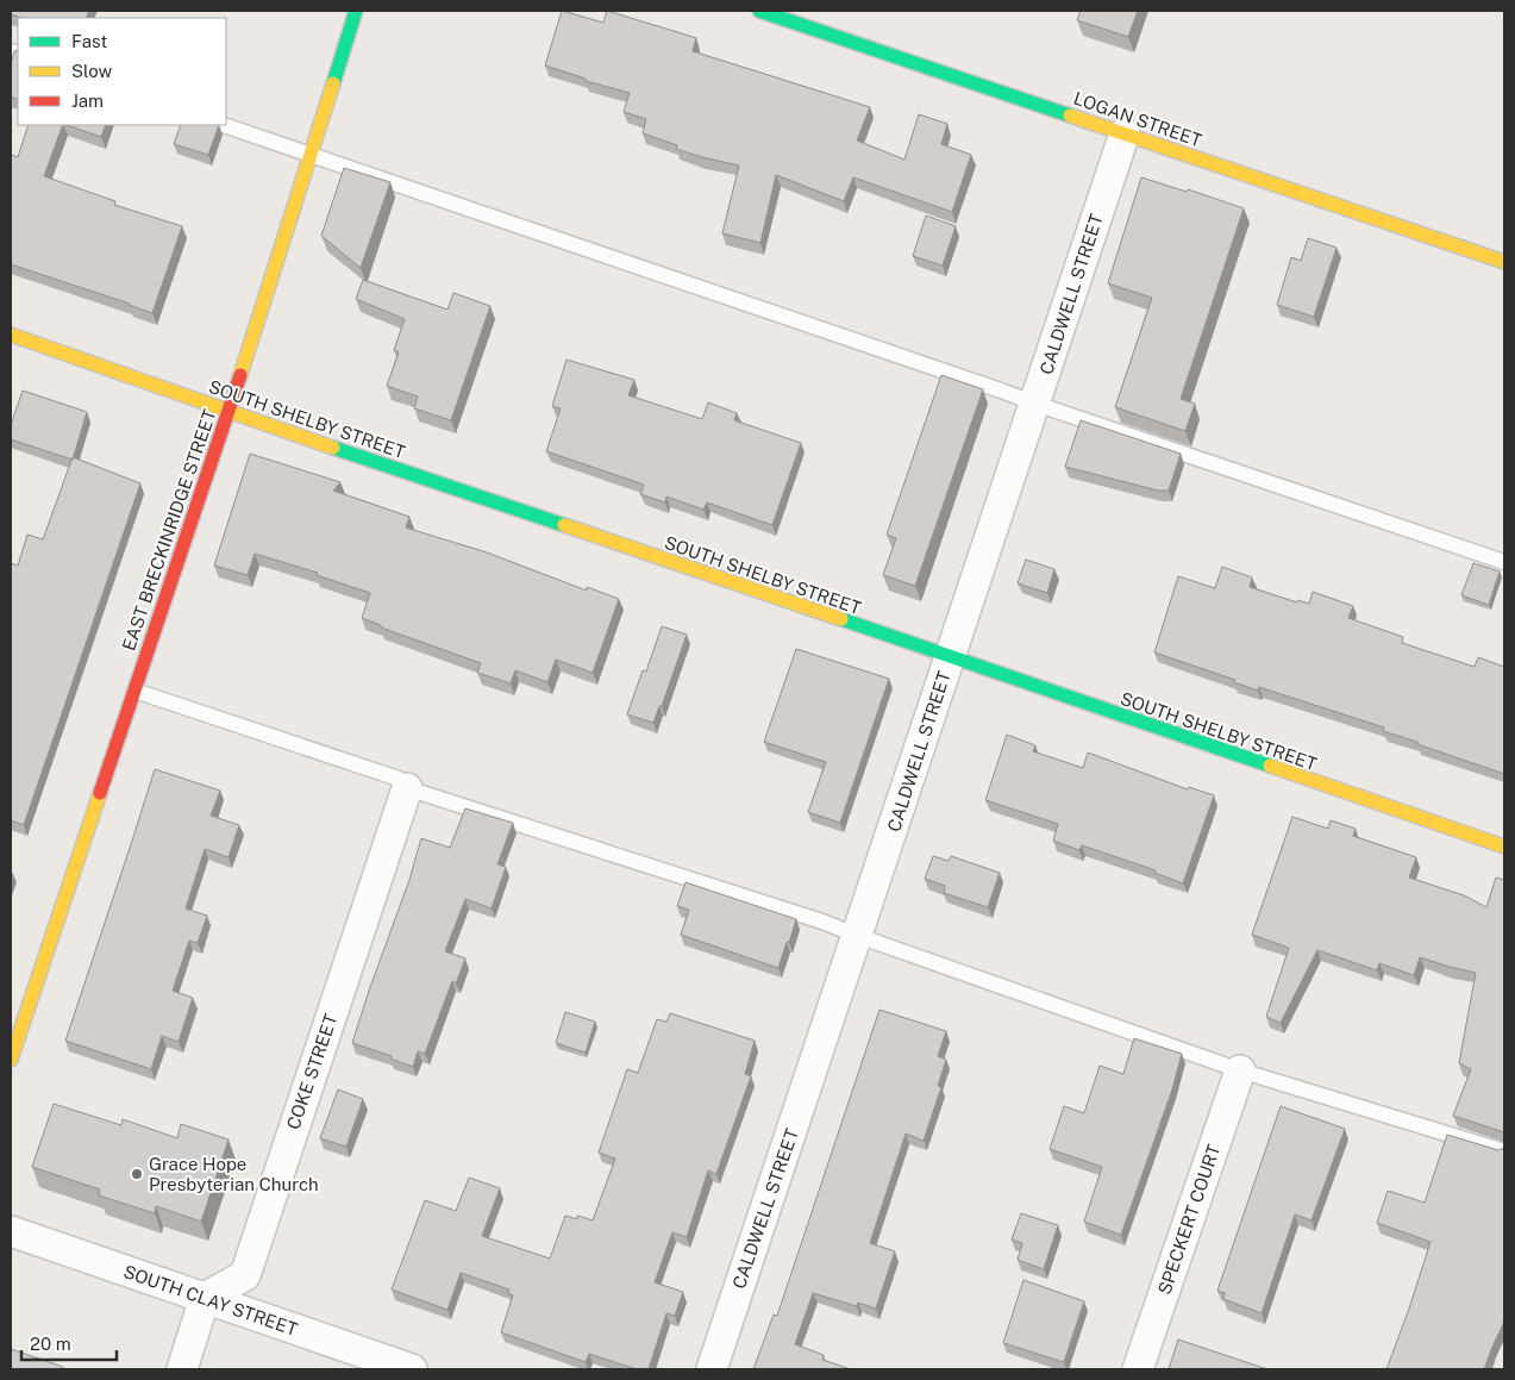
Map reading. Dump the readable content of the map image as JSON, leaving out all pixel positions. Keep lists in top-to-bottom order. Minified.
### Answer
{"streets":{"main road":["LOGAN STREET","SOUTH SHELBY STREET","EAST BRECKINRIDGE STREET"],"street":["CALDWELL STREET","COKE STREET","SPECKERT COURT","SOUTH CLAY STREET"]},"crossings":[["LOGAN STREET","CALDWELL STREET"],["CALDWELL STREET","SOUTH SHELBY STREET"],["SOUTH SHELBY STREET","EAST BRECKINRIDGE STREET"],["COKE STREET","SOUTH CLAY STREET"]],"places":["Grace Hope Presbyterian Church"],"legend":["Fast","Slow","Jam"],"scale_bar":"20 m"}
